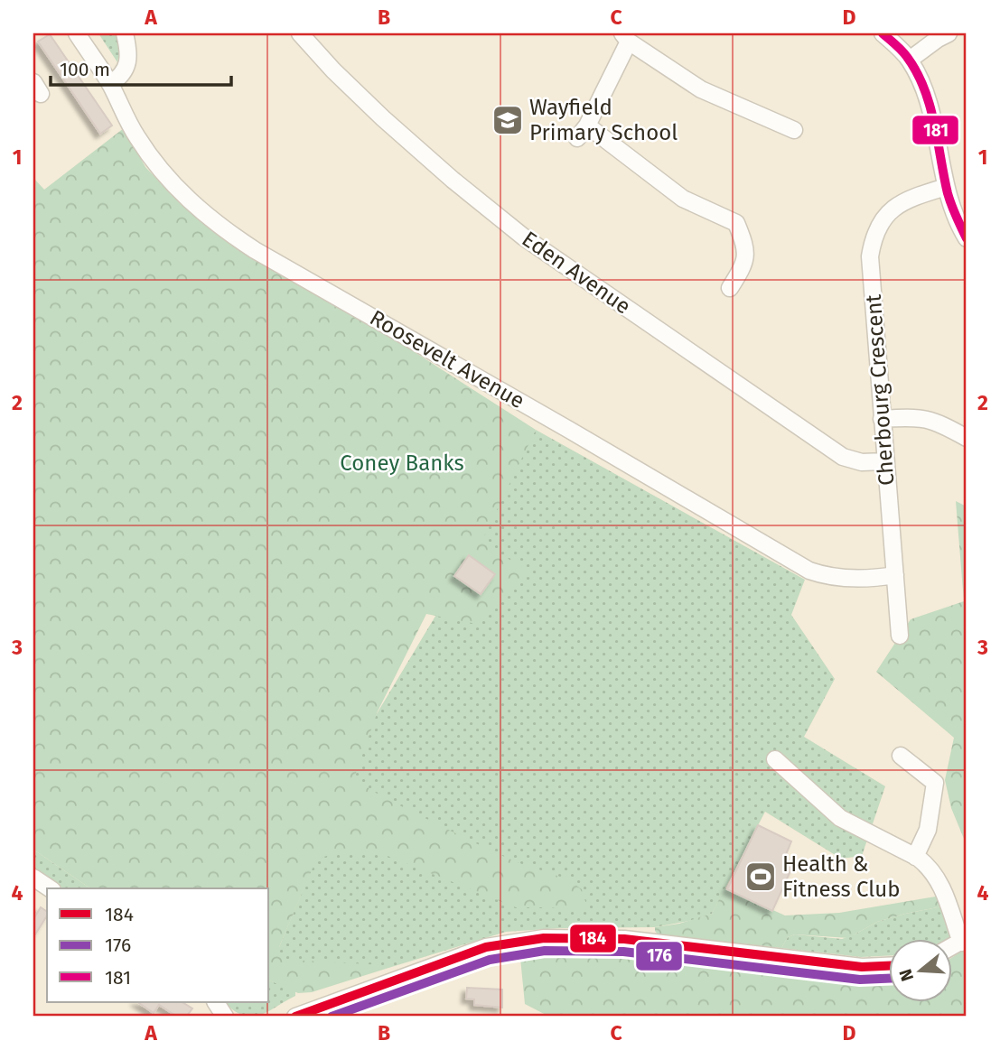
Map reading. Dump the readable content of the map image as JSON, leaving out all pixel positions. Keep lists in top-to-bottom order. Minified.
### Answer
{"streets":{"street":["Eden Avenue","Roosevelt Avenue","Cherbourg Crescent"]},"crossings":[["Eden Avenue","Cherbourg Crescent"],["Roosevelt Avenue","Cherbourg Crescent"]],"parks":["Coney Banks"],"places":{"school or university":["Wayfield Primary School"],"sports":["Health & Fitness Club"]},"lines":["transit line 181","transit line 184","transit line 176"],"legend":["184","176","181"],"scale_bar":"100 m","north":"left","grid":{"columns":["A","B","C","D"],"rows":["1","2","3","4"]}}
